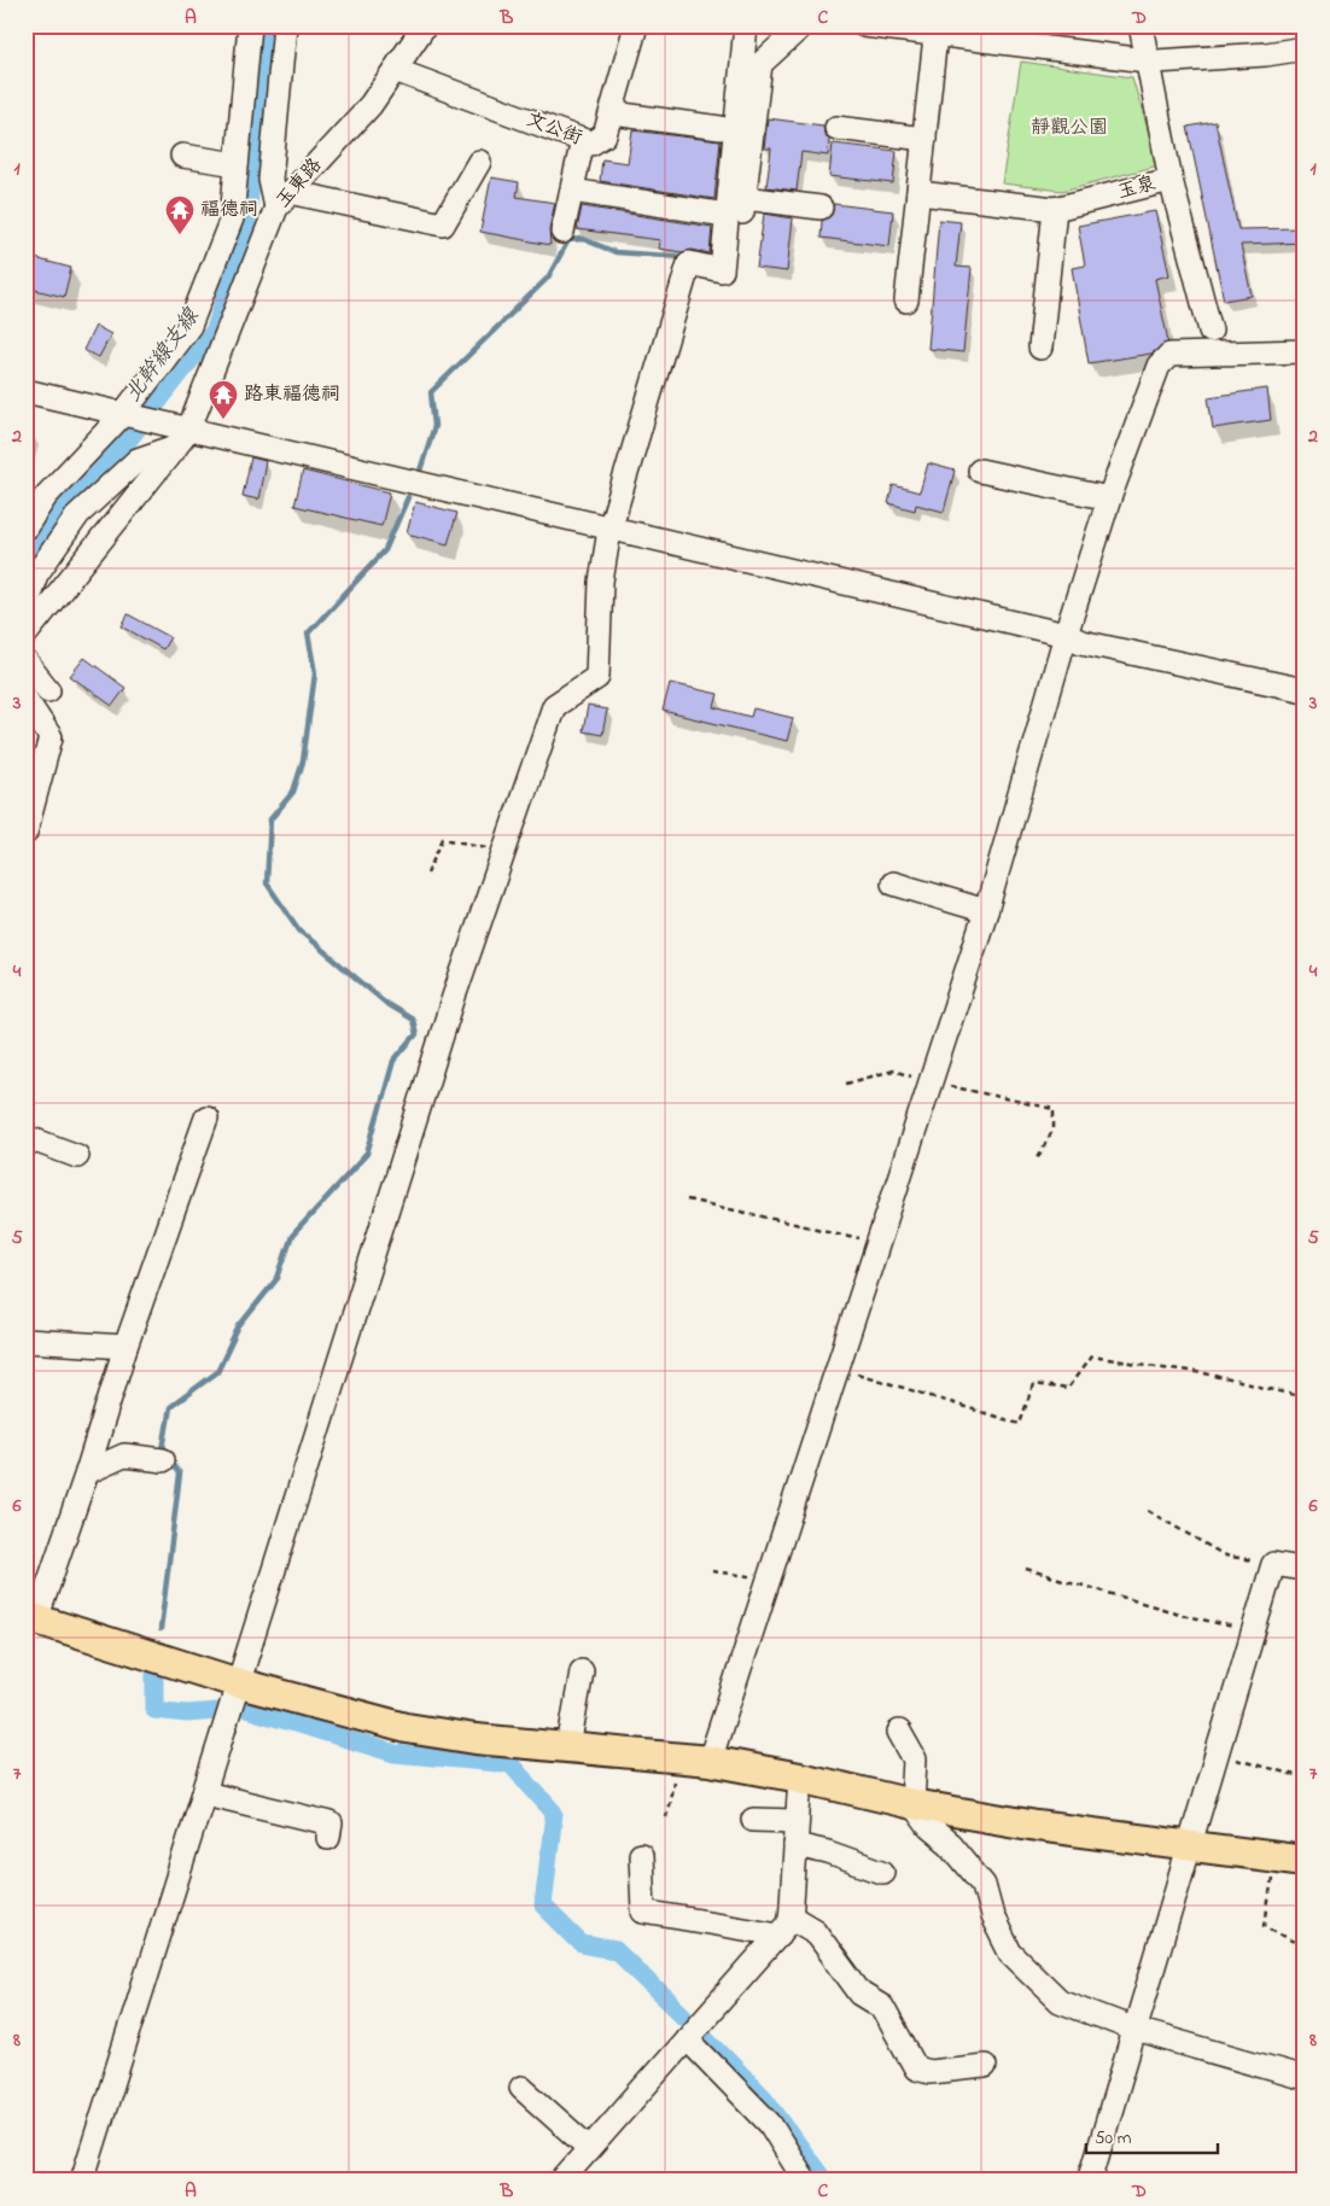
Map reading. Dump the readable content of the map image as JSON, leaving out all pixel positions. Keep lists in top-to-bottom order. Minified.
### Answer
{"streets":{"street":["文公街","玉東路","玉泉"]},"crossings":[["文公街","玉東路"]],"water":["北幹線支線"],"parks":["靜觀公園"],"places":{"temple":["福德祠","路東福德祠"]},"scale_bar":"50 m","grid":{"columns":["A","B","C","D"],"rows":["1","2","3","4","5","6","7","8"]}}
